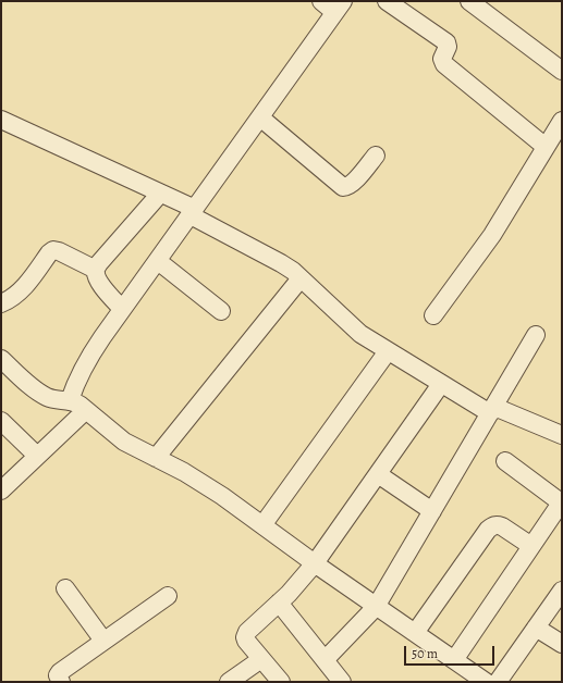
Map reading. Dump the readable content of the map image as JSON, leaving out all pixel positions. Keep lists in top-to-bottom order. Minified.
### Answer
{"scale_bar":"50 m"}
